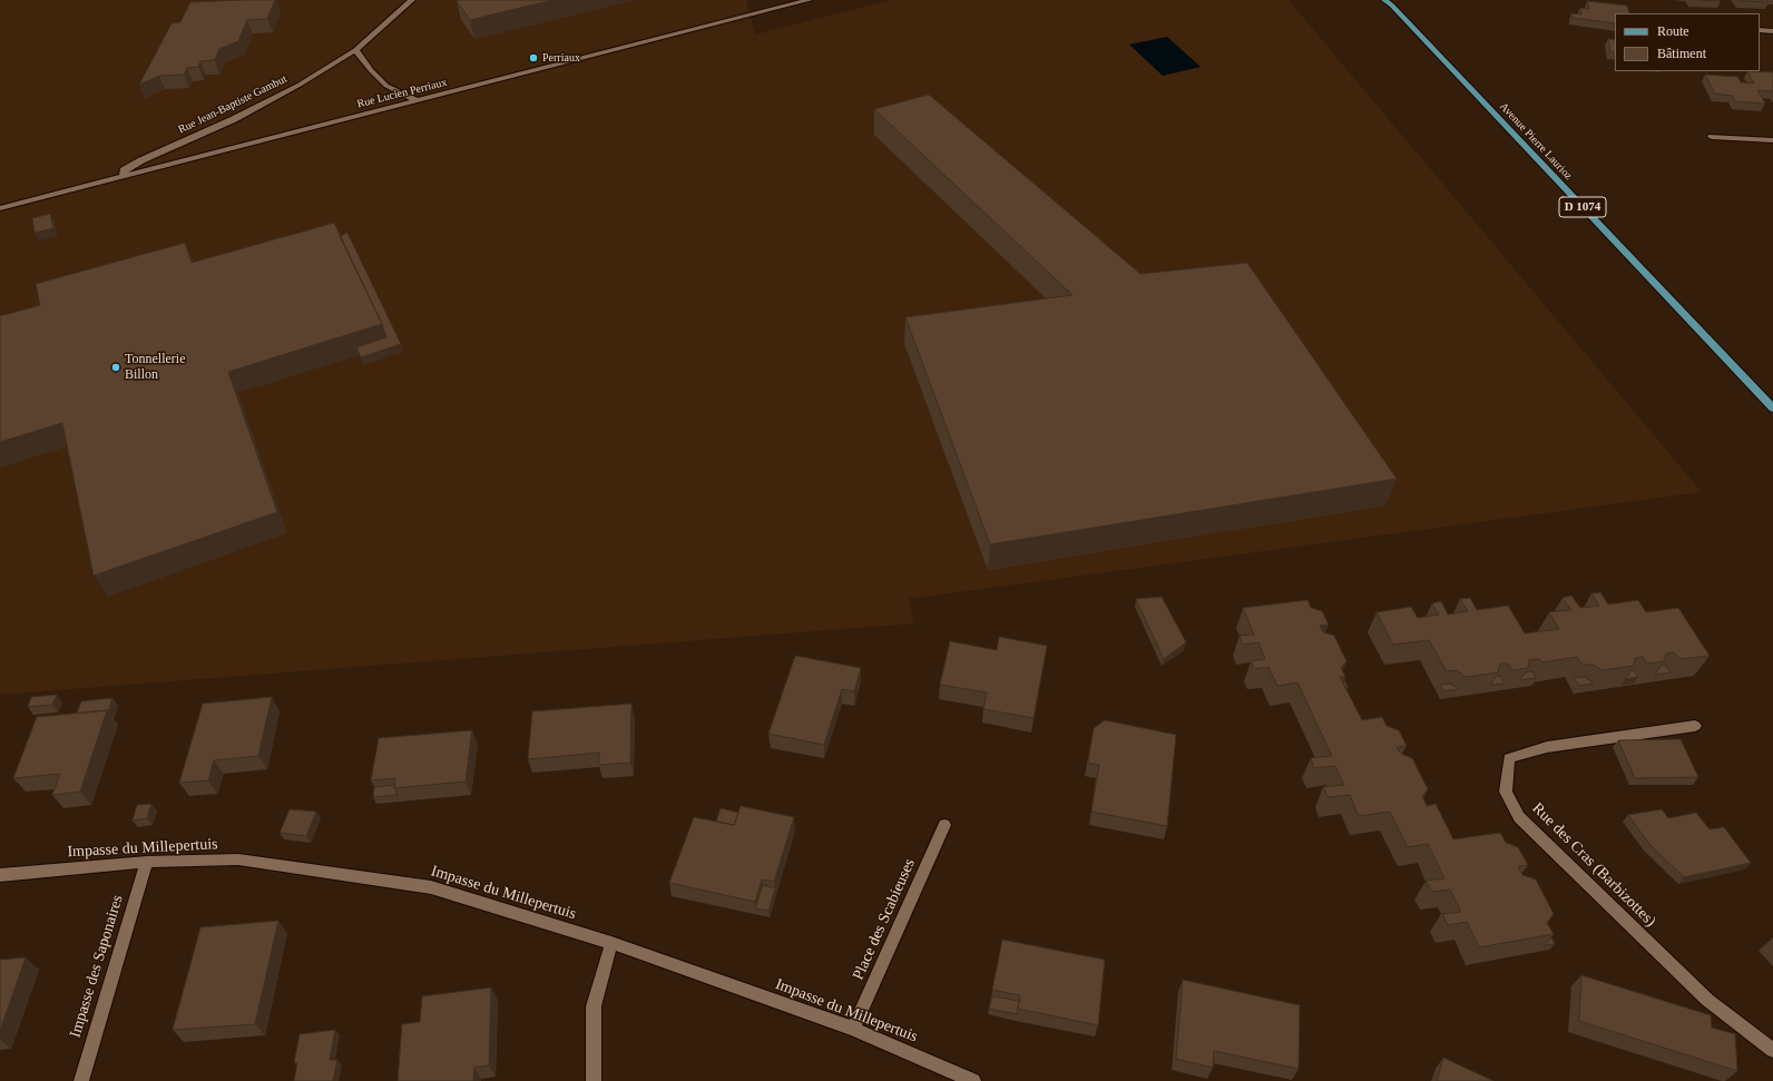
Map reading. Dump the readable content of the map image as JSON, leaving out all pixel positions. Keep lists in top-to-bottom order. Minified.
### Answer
{"streets":{"main road":["Avenue Pierre Laurioz","D 1074"],"street":["Rue Lucien Perriaux","Rue Jean-Baptiste Gambut","Impasse du Millepertuis","Rue des Cras (Barbizottes)","Place des Scabieuses","Impasse des Saponaires"]},"crossings":[["Rue Lucien Perriaux","Rue Jean-Baptiste Gambut"],["Impasse du Millepertuis","Place des Scabieuses"],["Impasse du Millepertuis","Impasse des Saponaires"]],"places":["Perriaux","Tonnellerie Billon"],"legend":["Route","Bâtiment"]}
